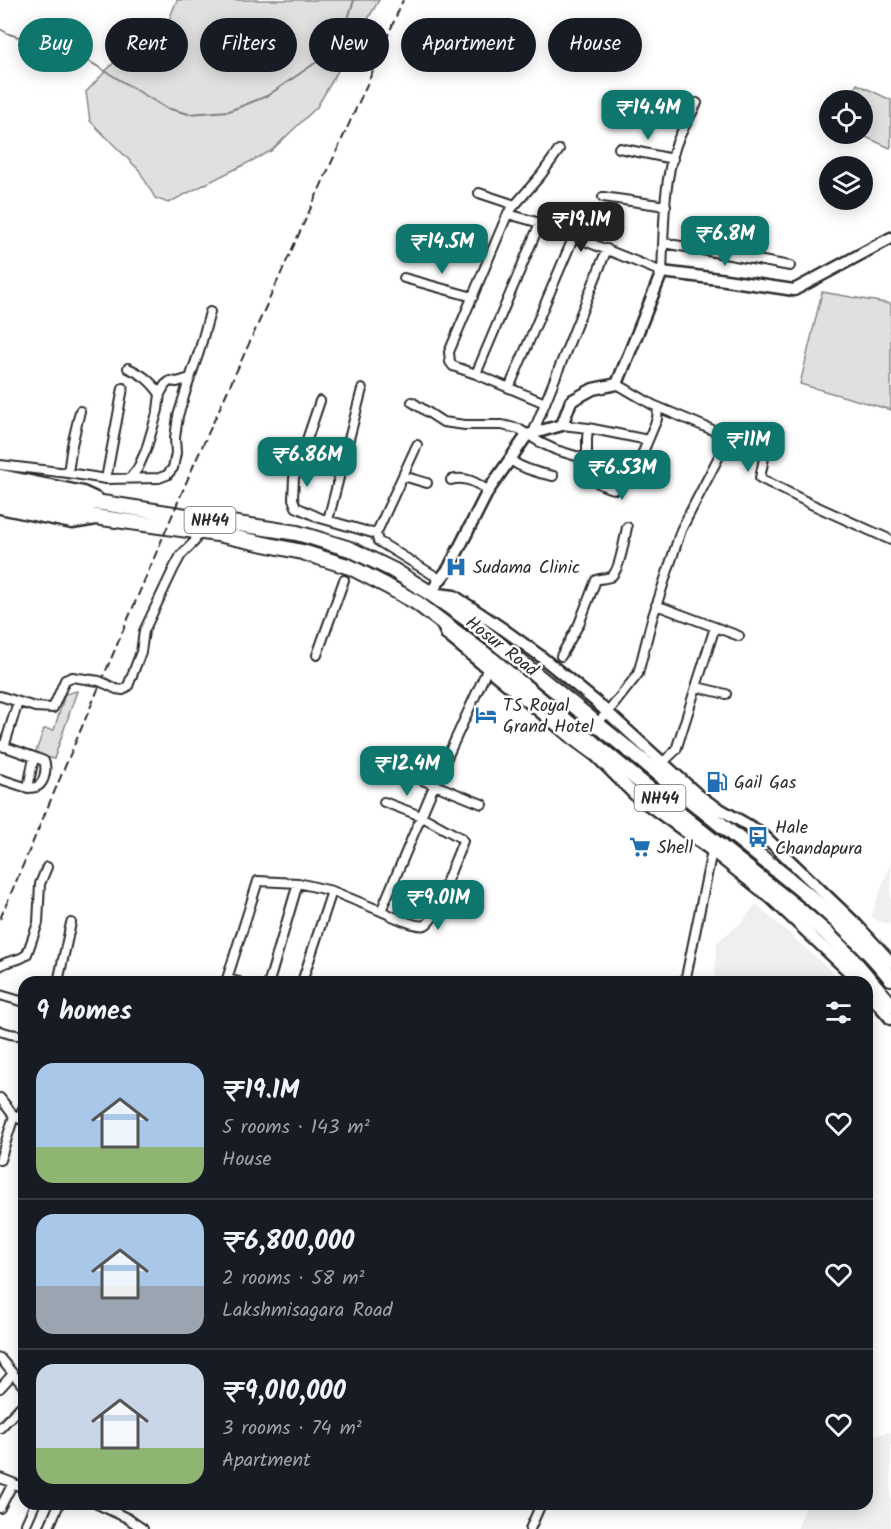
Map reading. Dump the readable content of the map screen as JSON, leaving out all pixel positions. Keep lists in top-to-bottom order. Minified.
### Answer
{"streets":{"highway":["NH44","Hosur Road"]},"crossings":[["NH44","Hosur Road"]],"places":{"hospital":["Sudama Clinic"],"hotel":["TS Royal Grand Hotel"],"fuel station":["Gail Gas"],"bus stop":["Hale Chandapura"],"supermarket":["Shell"]},"page":{"chip":["Buy","Rent","Filters","New","Apartment","House"],"price":["₹14.4M","₹19.1M","₹6.8M","₹14.5M","₹11M","₹6.86M","₹6.53M","₹12.4M","₹9.01M"],"heading":"9 homes","list":[{"name":"₹19.1M","note":"5 rooms · 143 m² · House"},{"name":"₹6,800,000","note":"2 rooms · 58 m² · Lakshmisagara Road"},{"name":"₹9,010,000","note":"3 rooms · 74 m² · Apartment"}]}}
